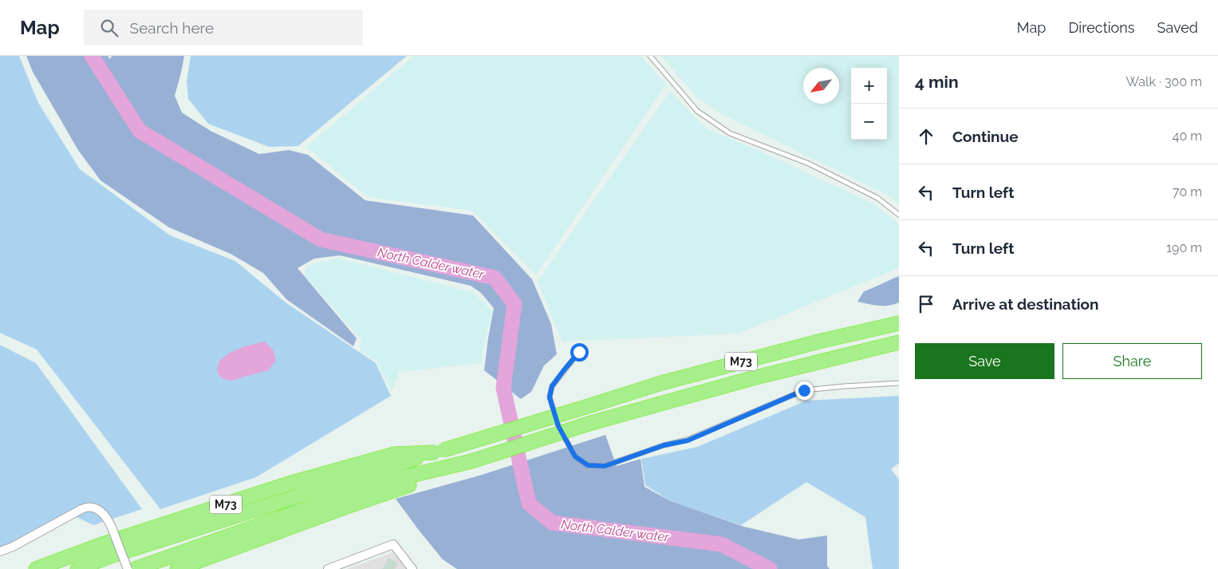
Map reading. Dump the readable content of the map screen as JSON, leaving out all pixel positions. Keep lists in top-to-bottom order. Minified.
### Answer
{"streets":{"highway":["M73"]},"water":["North Calder water"],"north":"bottom left","page":{"header":"Map","search":"Search here","nav":["Map","Directions","Saved"],"heading":["4 min","Walk · 300 m"],"map_buttons":["+","−"],"list":[["Continue","40 m"],["Turn left","70 m"],["Turn left","190 m"],"Arrive at destination"],"buttons":["Save","Share"]}}
